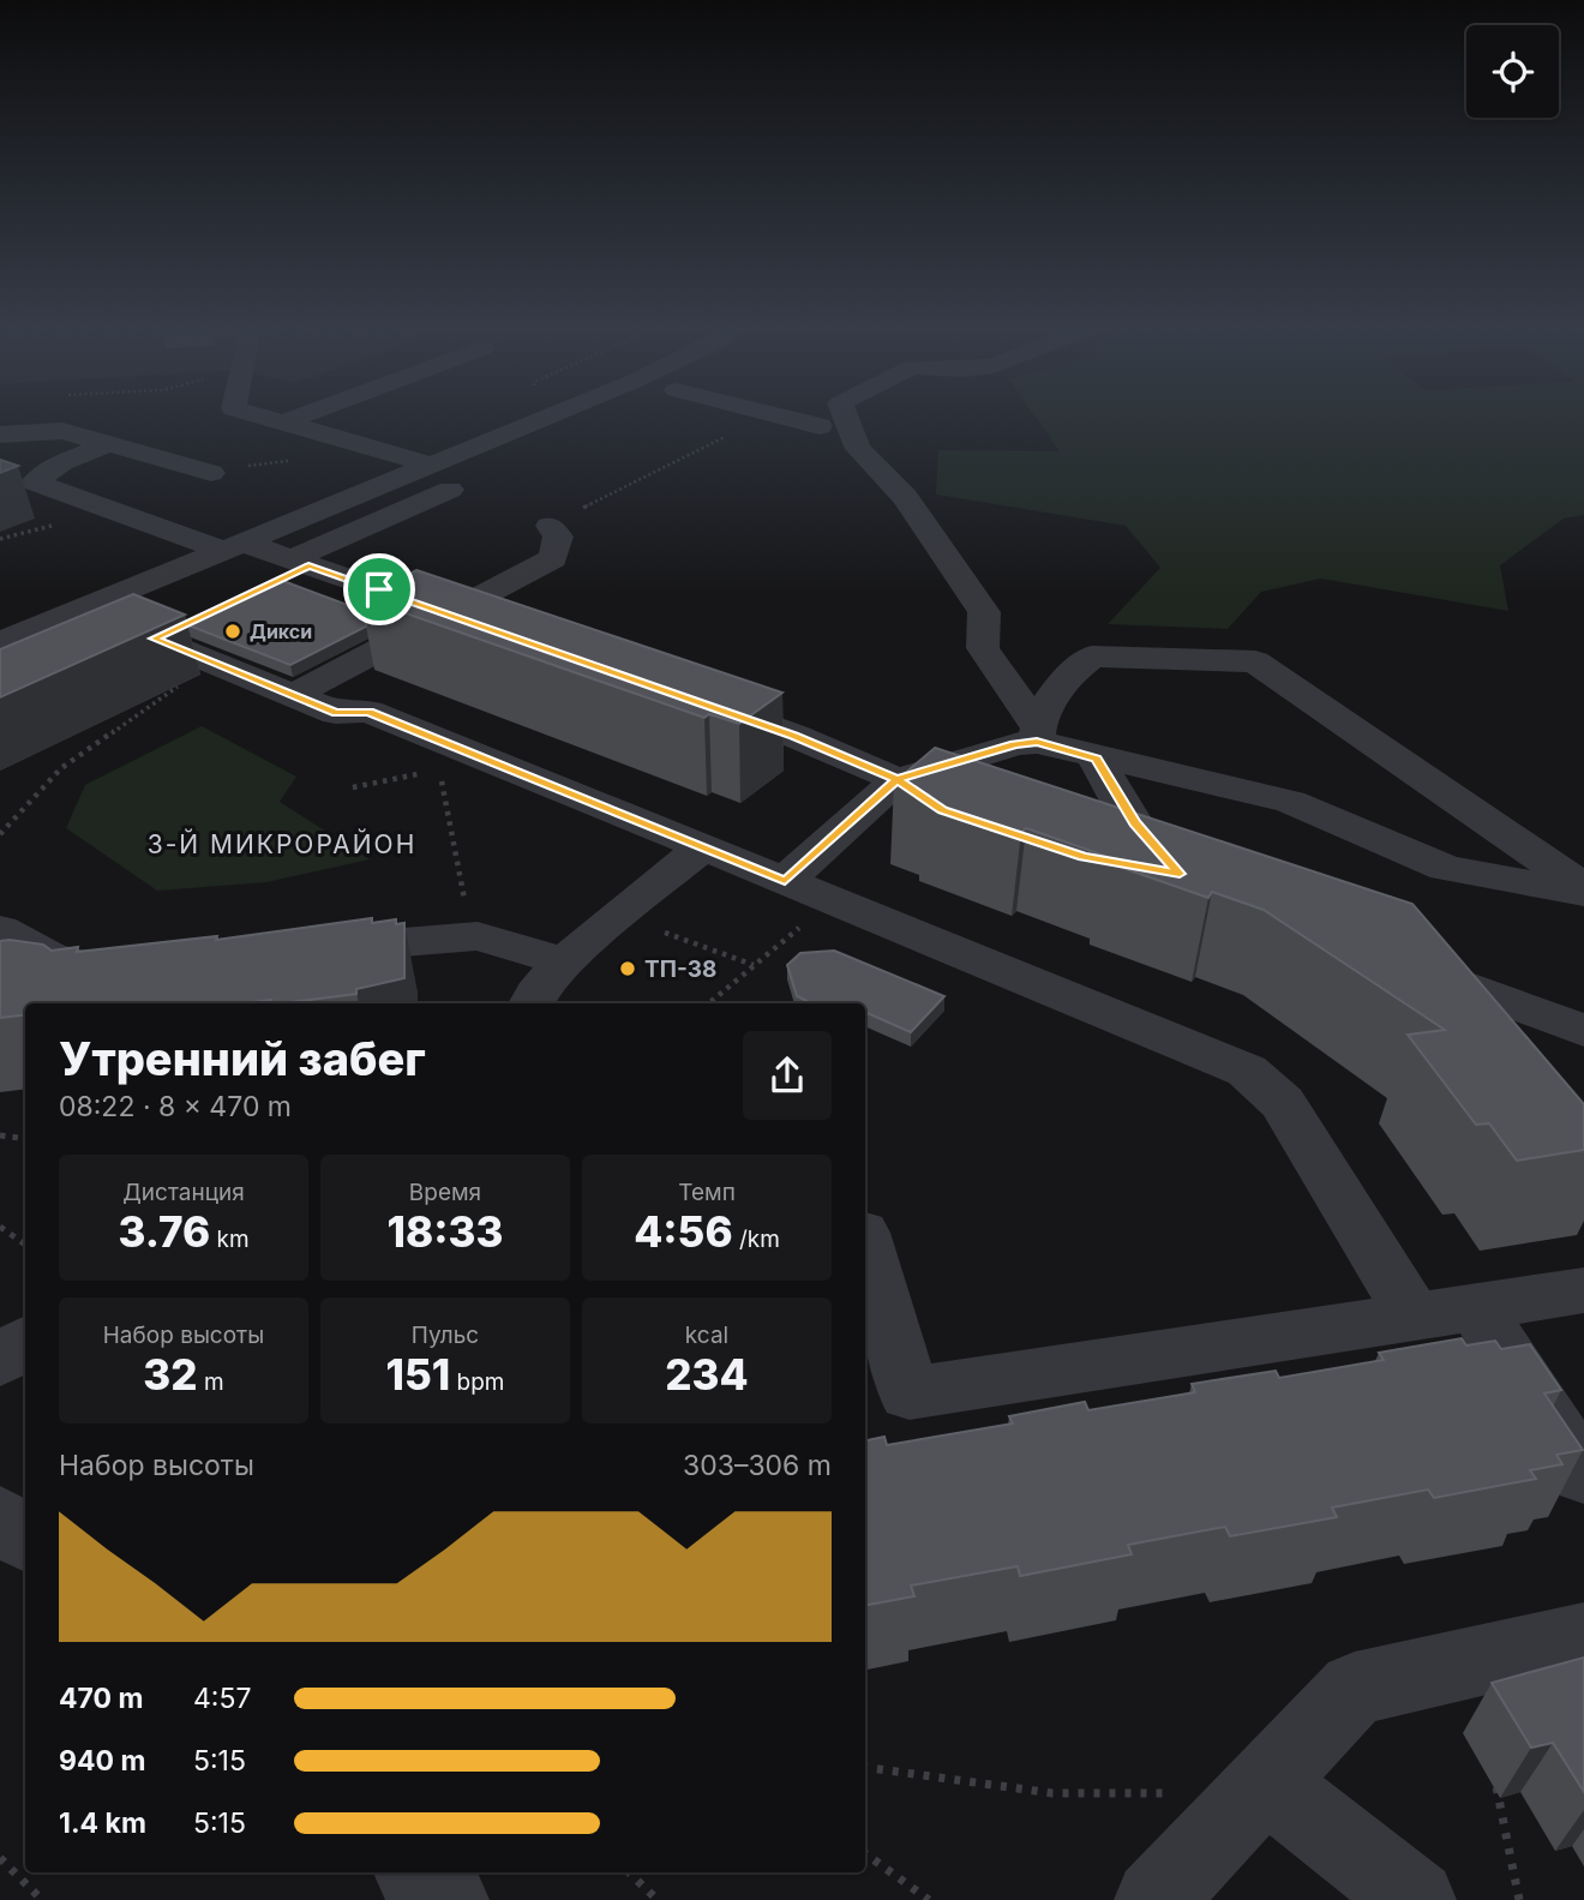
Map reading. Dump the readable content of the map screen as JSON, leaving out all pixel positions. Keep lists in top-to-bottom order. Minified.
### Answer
{"districts":["3-Й МИКРОРАЙОН"],"places":["Дикси","ТП-38"],"page":{"heading":["Утренний забег","08:22 · 8 × 470 m"],"stats":[["Дистанция","3.76 km"],["Время","18:33"],["Темп","4:56 /km"],["Набор высоты","32 m"],["Пульс","151 bpm"],["kcal","234"]],"chart":["Набор высоты","303–306 m"],"list":[{"name":"470 m","note":"4:57"},{"name":"940 m","note":"5:15"},{"name":"1.4 km","note":"5:15"}]}}
